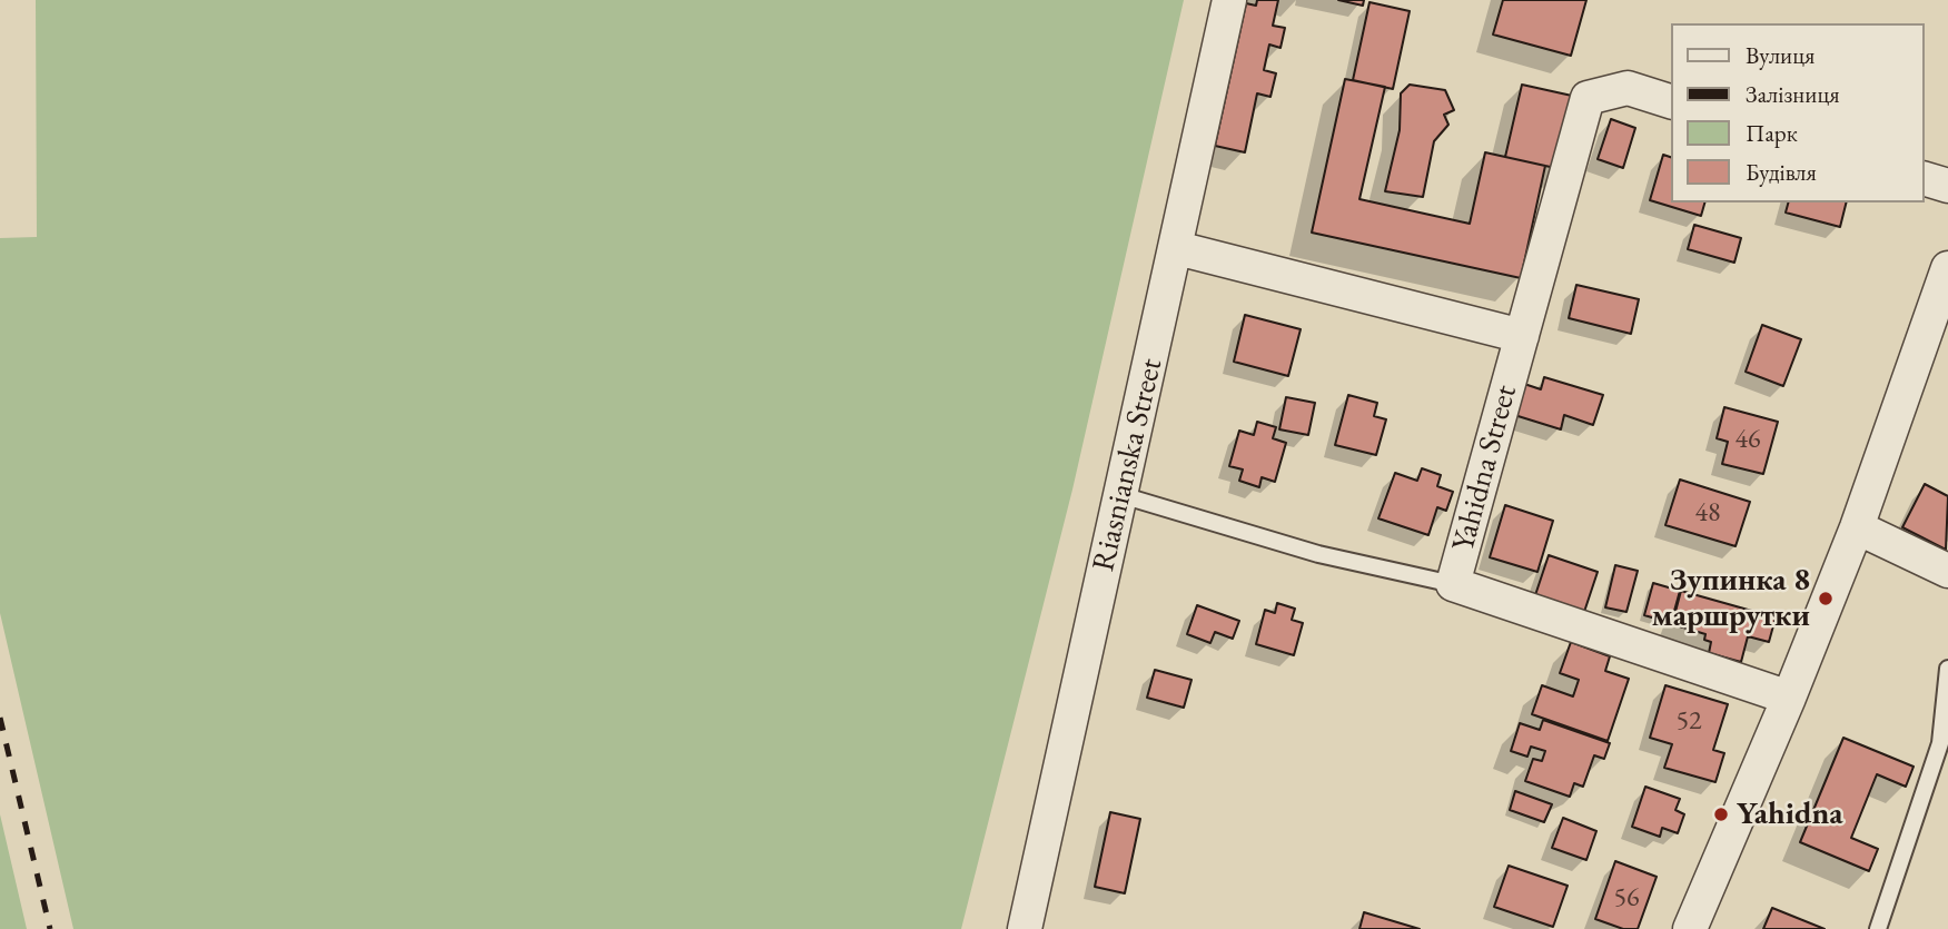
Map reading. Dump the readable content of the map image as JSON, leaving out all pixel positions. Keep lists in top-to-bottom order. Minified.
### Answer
{"streets":{"street":["Riasnianska Street","Yahidna Street"]},"places":["Зупинка 8 маршрутки","Yahidna"],"house_numbers":["46","48","52","56"],"legend":["Вулиця","Залізниця","Парк","Будівля"]}
